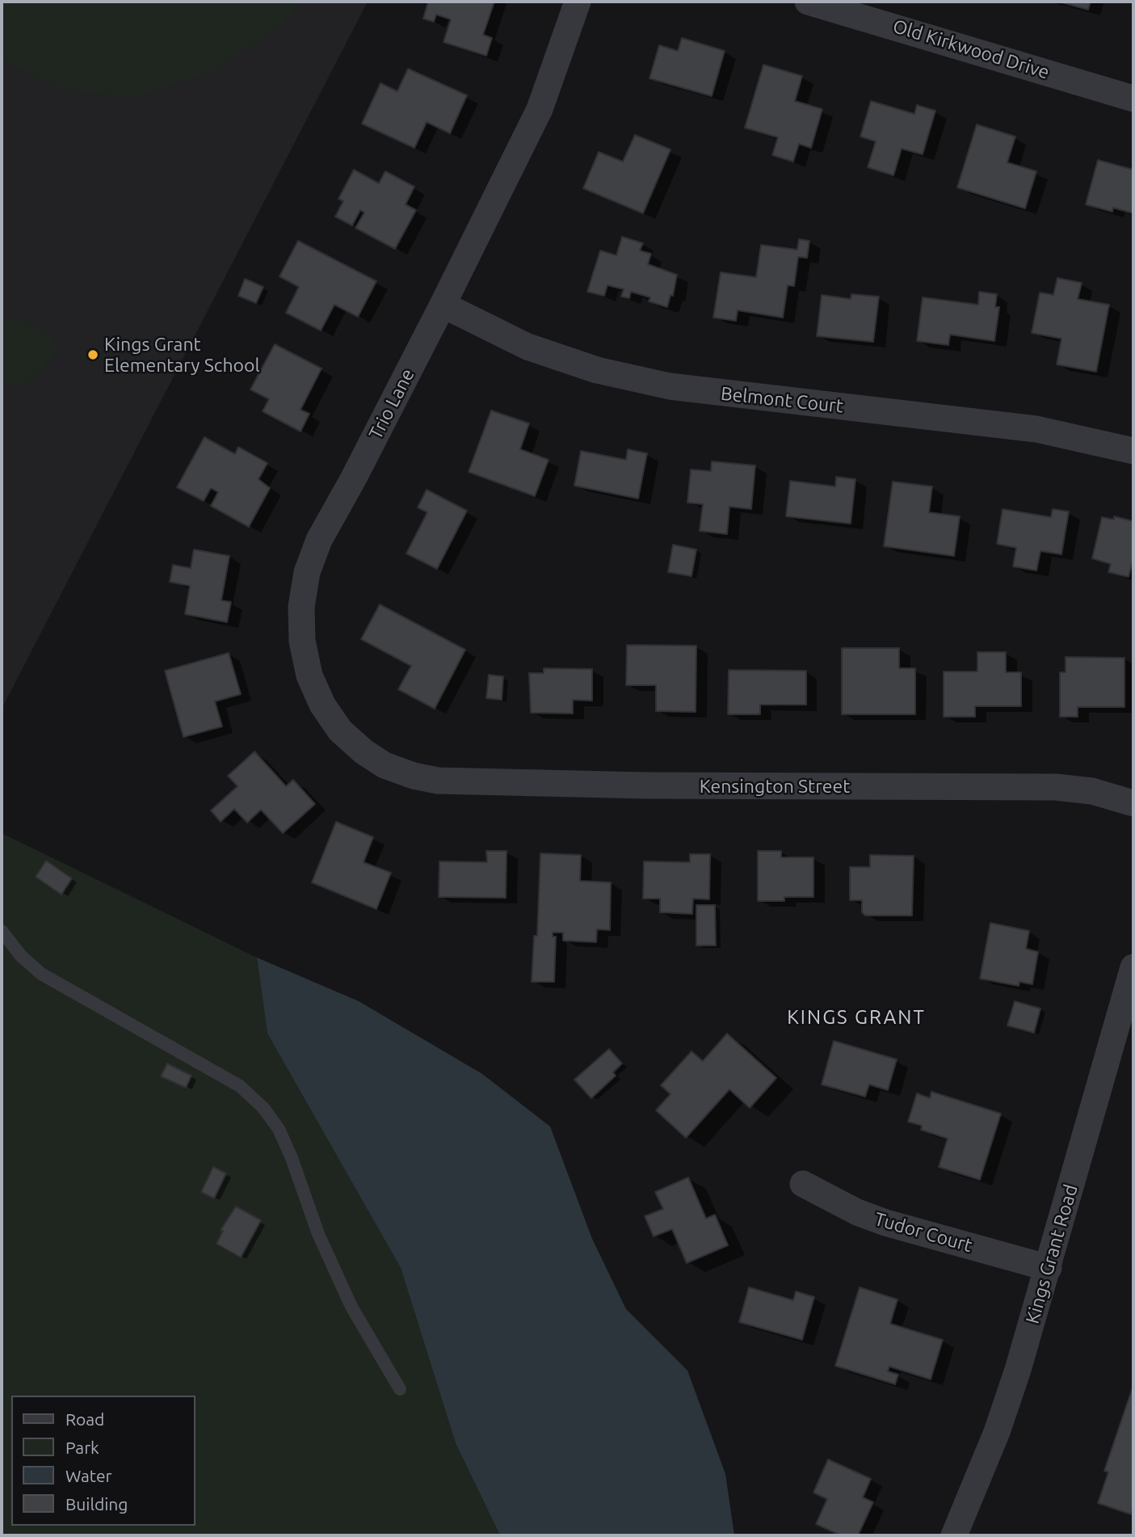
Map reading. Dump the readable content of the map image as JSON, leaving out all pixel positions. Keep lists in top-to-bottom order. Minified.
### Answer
{"streets":{"street":["Old Kirkwood Drive","Belmont Court","Trio Lane","Kensington Street","Tudor Court","Kings Grant Road"]},"crossings":[["Belmont Court","Trio Lane"],["Trio Lane","Kensington Street"],["Tudor Court","Kings Grant Road"]],"districts":["KINGS GRANT"],"places":["Kings Grant Elementary School"],"legend":["Road","Park","Water","Building"]}
